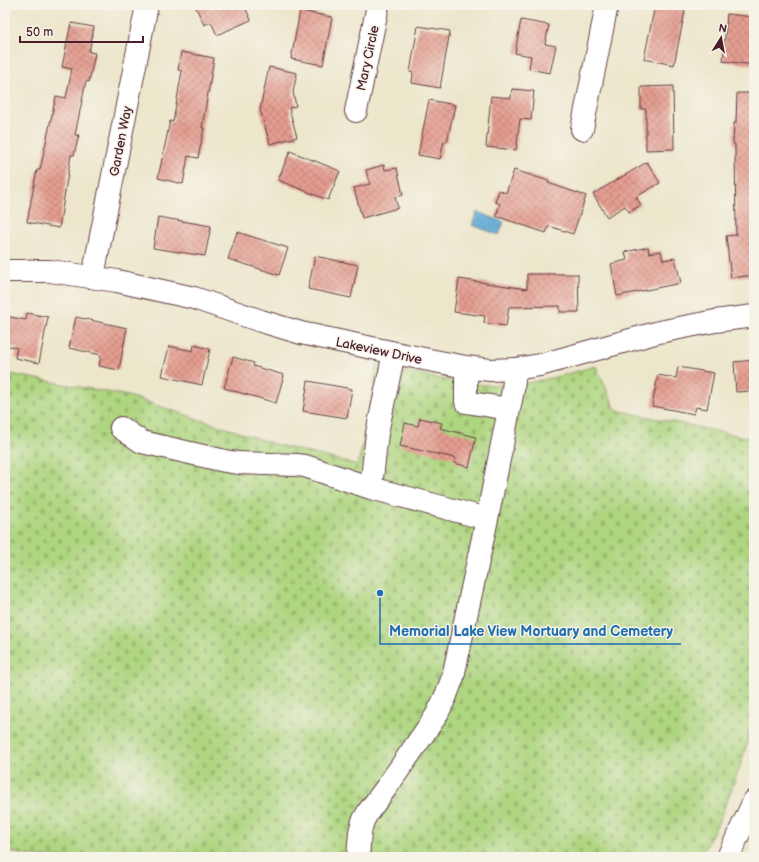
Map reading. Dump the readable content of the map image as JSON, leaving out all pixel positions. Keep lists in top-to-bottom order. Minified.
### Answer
{"streets":{"street":["Mary Circle","Garden Way","Lakeview Drive"]},"crossings":[["Garden Way","Lakeview Drive"]],"places":["Memorial Lake View Mortuary and Cemetery"],"scale_bar":"50 m","north":"top"}
